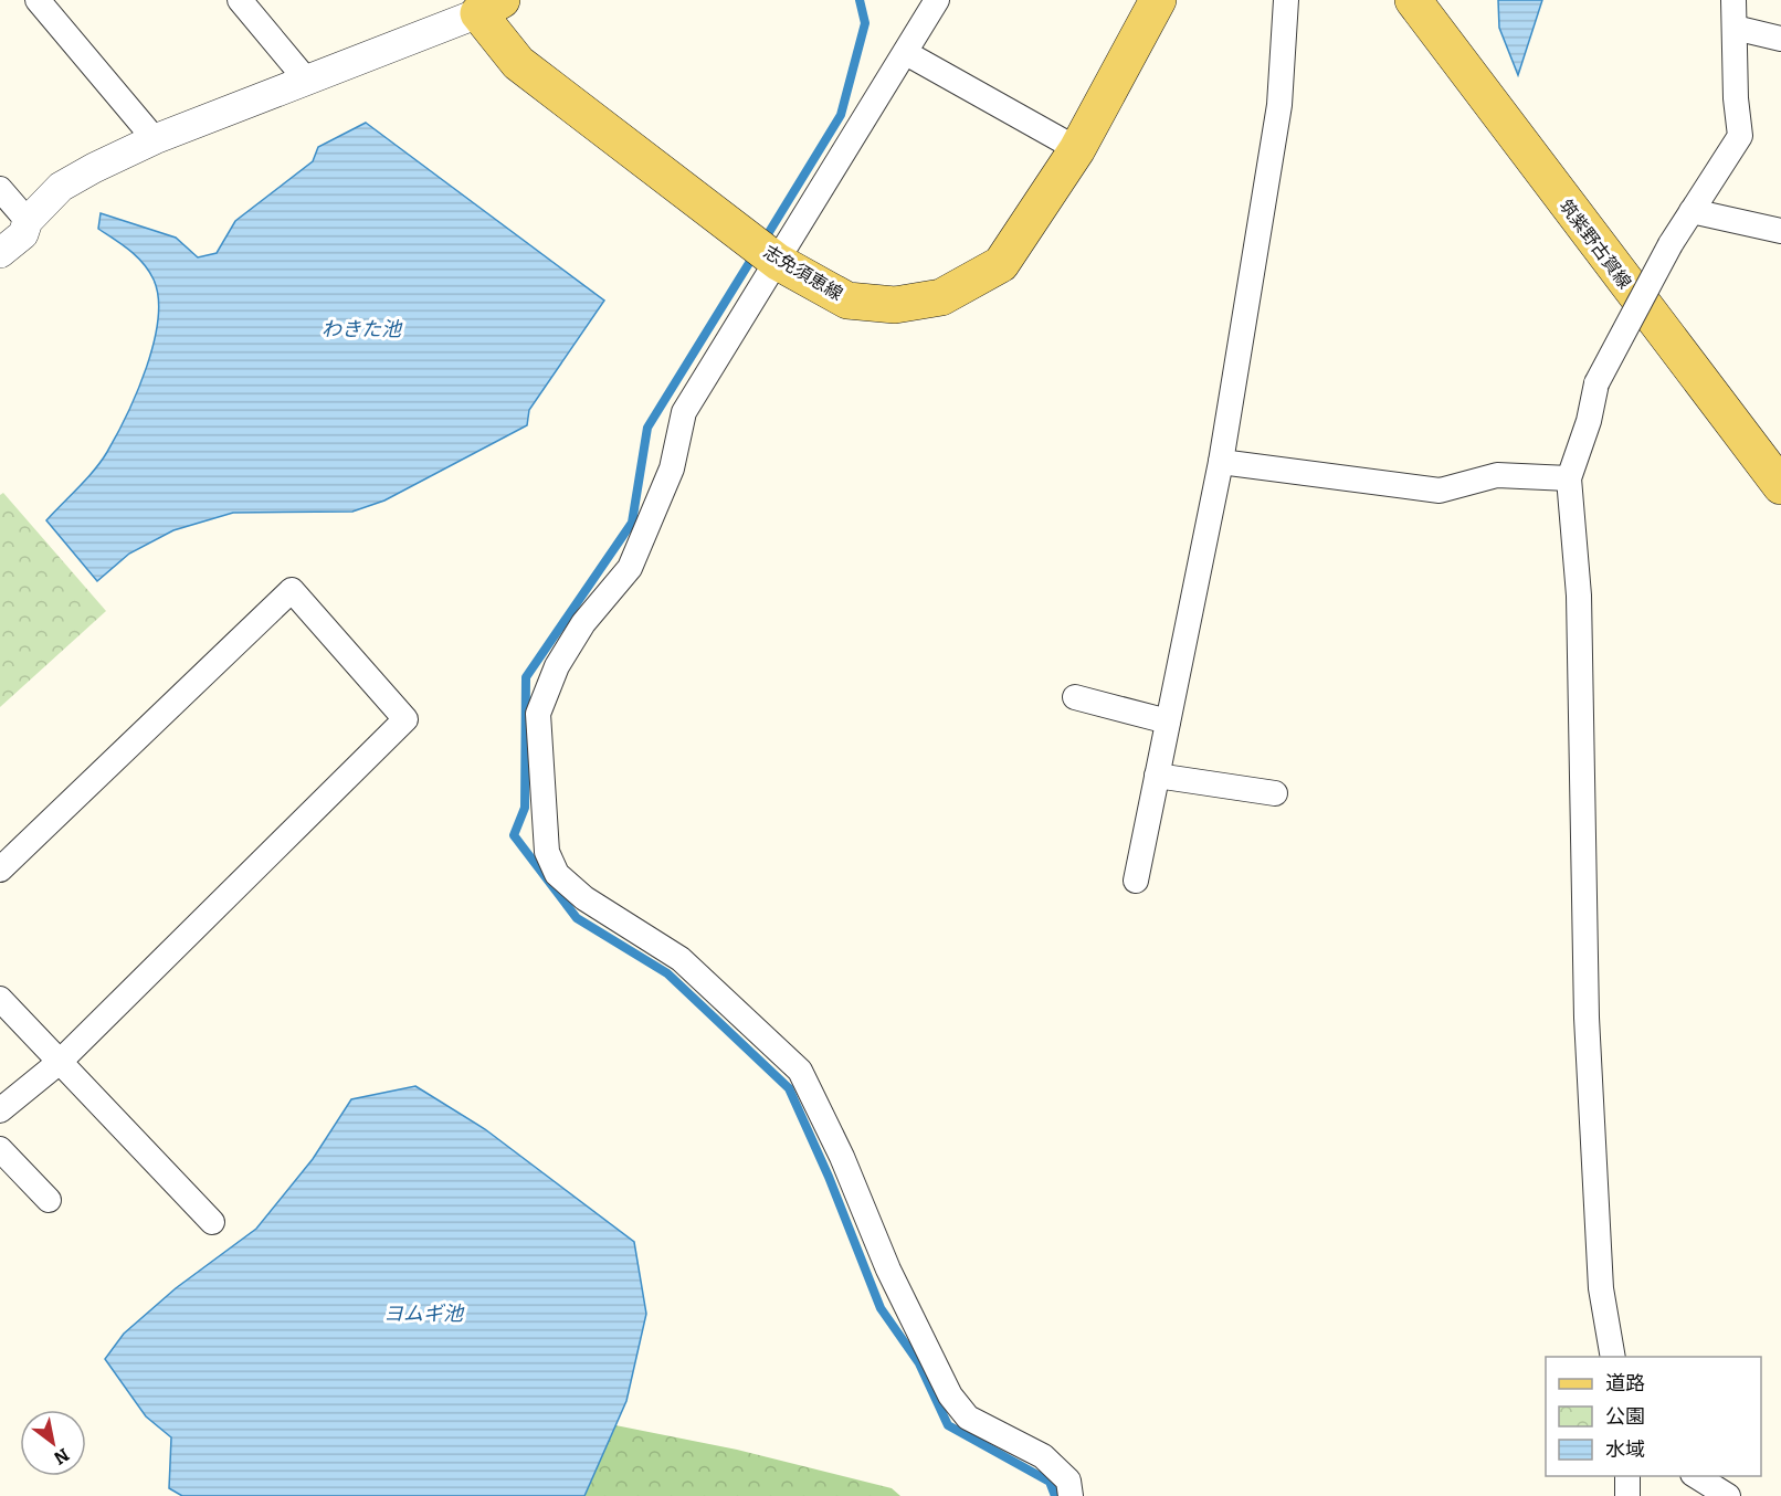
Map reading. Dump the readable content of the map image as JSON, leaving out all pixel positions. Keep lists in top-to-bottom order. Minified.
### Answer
{"streets":{"main road":["筑紫野古賀線","志免須恵線"]},"water":["わきた池","ヨムギ池"],"legend":["道路","公園","水域"],"north":"bottom right"}
